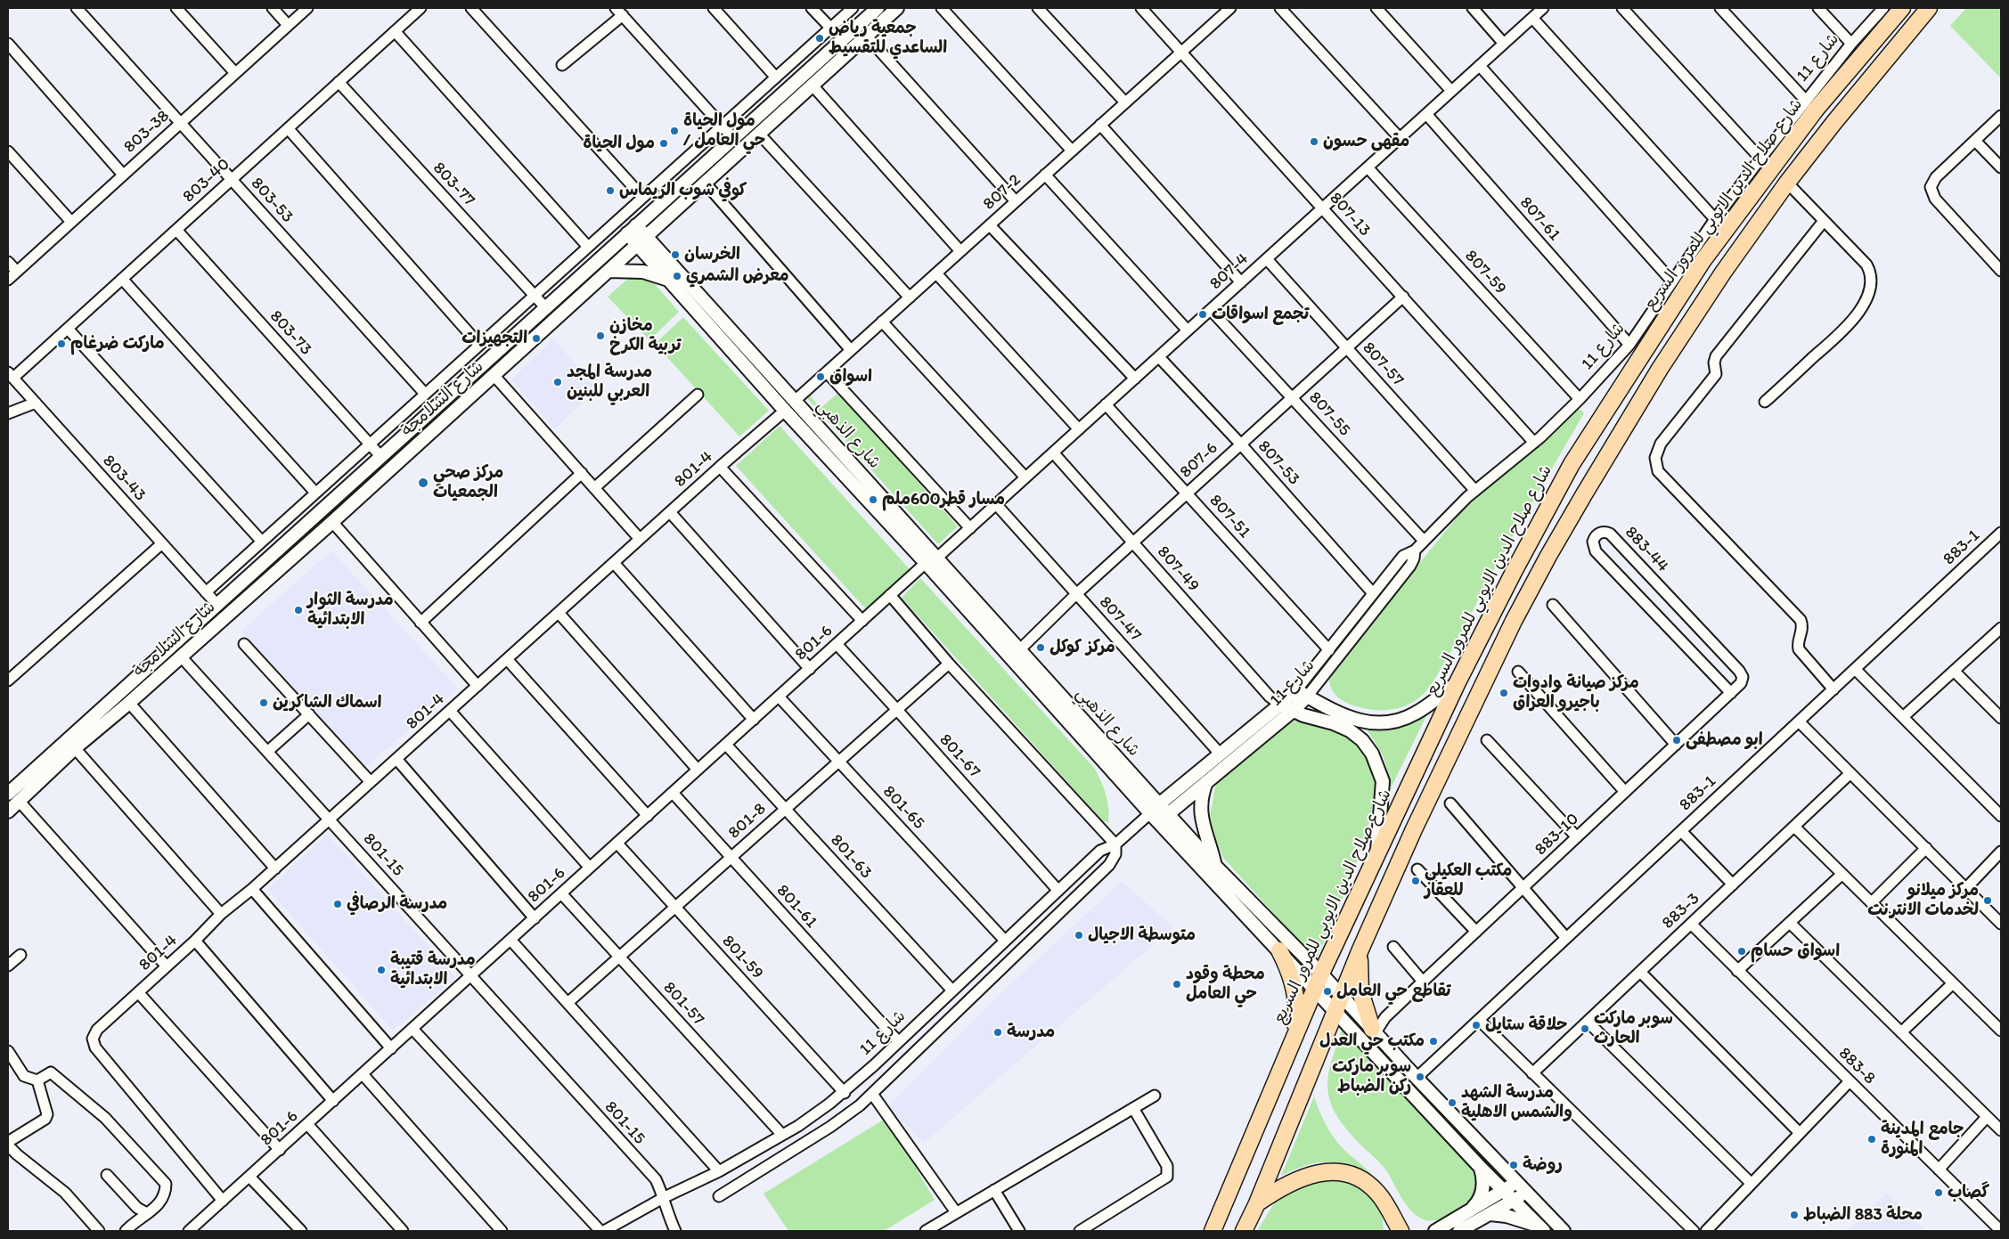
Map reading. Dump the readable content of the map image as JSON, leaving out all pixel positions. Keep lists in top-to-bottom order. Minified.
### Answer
{"streets":{"main road":["شارع صلاح الدين الايوبي للمرور السريع"],"street":["شارع 11","803-38","803-40","803-77","807-2","803-53","807-13","807-61","807-4","807-59","803-73","807-57","شارع الشلامجة","807-55","شارع الذهبي","807-6","807-53","801-4","803-43","807-51","883-1","883-44","807-49","807-47","801-6","801-67","801-65","801-8","883-10","801-15","801-63","801-61","883-3","801-59","801-57","883-8"]},"crossings":[["شارع 11","807-13"],["شارع 11","807-61"],["شارع 11","807-59"],["شارع 11","807-57"],["شارع 11","807-55"],["شارع 11","شارع الذهبي"],["شارع 11","807-53"],["شارع 11","807-51"],["شارع 11","807-49"],["شارع 11","807-47"],["شارع 11","801-67"],["شارع 11","801-65"],["شارع 11","801-15"],["شارع 11","801-63"],["شارع 11","801-61"],["شارع 11","801-59"],["شارع 11","801-57"],["803-38","803-53"],["803-40","803-77"],["803-40","803-53"],["803-40","803-73"],["803-40","803-43"],["803-77","شارع الشلامجة"],["807-2","807-13"],["807-2","شارع الذهبي"],["شارع صلاح الدين الايوبي للمرور السريع","شارع الذهبي"],["807-13","807-4"],["807-13","807-6"],["807-61","807-4"],["807-4","807-59"],["807-4","807-57"],["807-4","807-55"],["807-4","شارع الذهبي"],["807-4","807-53"],["807-4","807-51"],["807-4","807-49"],["807-4","807-47"],["807-4","801-6"],["803-73","شارع الشلامجة"],["807-57","807-6"],["شارع الشلامجة","شارع الذهبي"],["شارع الشلامجة","803-43"],["شارع الشلامجة","801-15"],["807-55","807-6"],["شارع الذهبي","807-6"],["شارع الذهبي","801-4"],["شارع الذهبي","883-1"],["شارع الذهبي","801-6"],["شارع الذهبي","883-10"],["807-6","807-53"],["807-6","807-51"],["807-6","807-49"],["807-6","807-47"],["801-4","801-6"],["801-4","801-15"],["883-44","883-10"],["801-6","801-67"],["801-6","801-65"],["801-6","801-15"],["801-6","801-63"],["801-6","801-61"],["801-6","801-59"],["801-6","801-57"],["801-67","801-8"],["801-65","801-8"],["801-8","801-63"],["801-8","801-61"],["801-8","801-59"],["801-8","801-57"],["883-3","883-8"]],"places":["جمعية رياض الساعدي للتقسيط","مول الحياة / حي العامل","مقهى حسون","مول الحياة","كوفي شوب الريماس","الخرسان","معرض الشمري","تجمع اسواقات","مخازن تربية الكرخ","التجهيزات","ماركت ضرغام","اسواق","مدرسة المجد العربي للبنين","مركز صحي الجمعيات","مسار قطر600ملم","مدرسة الثوار الابتدائية","مركز كوكل","مركز صيانة وادوات باجيرو العراق","اسماك الشاكرين","ابو مصطفى","مكتب العكيلي للعقار","مركز ميلانو لخدمات الانترنت","مدرسة الرصافي","متوسطة الاجيال","اسواق حسام","مدرسة قتيبة الابتدائية","محطة وقود حي العامل","تقاطع حي العامل","حلاقة ستايل","سوبر ماركت الحارث","مدرسة","مكتب حي العدل","سوبر ماركت ركن الضباط","مدرسة الشهد والشمس الاهلية","جامع المدينة المنورة","روضة","گصاب","محلة 883 الضباط"]}
